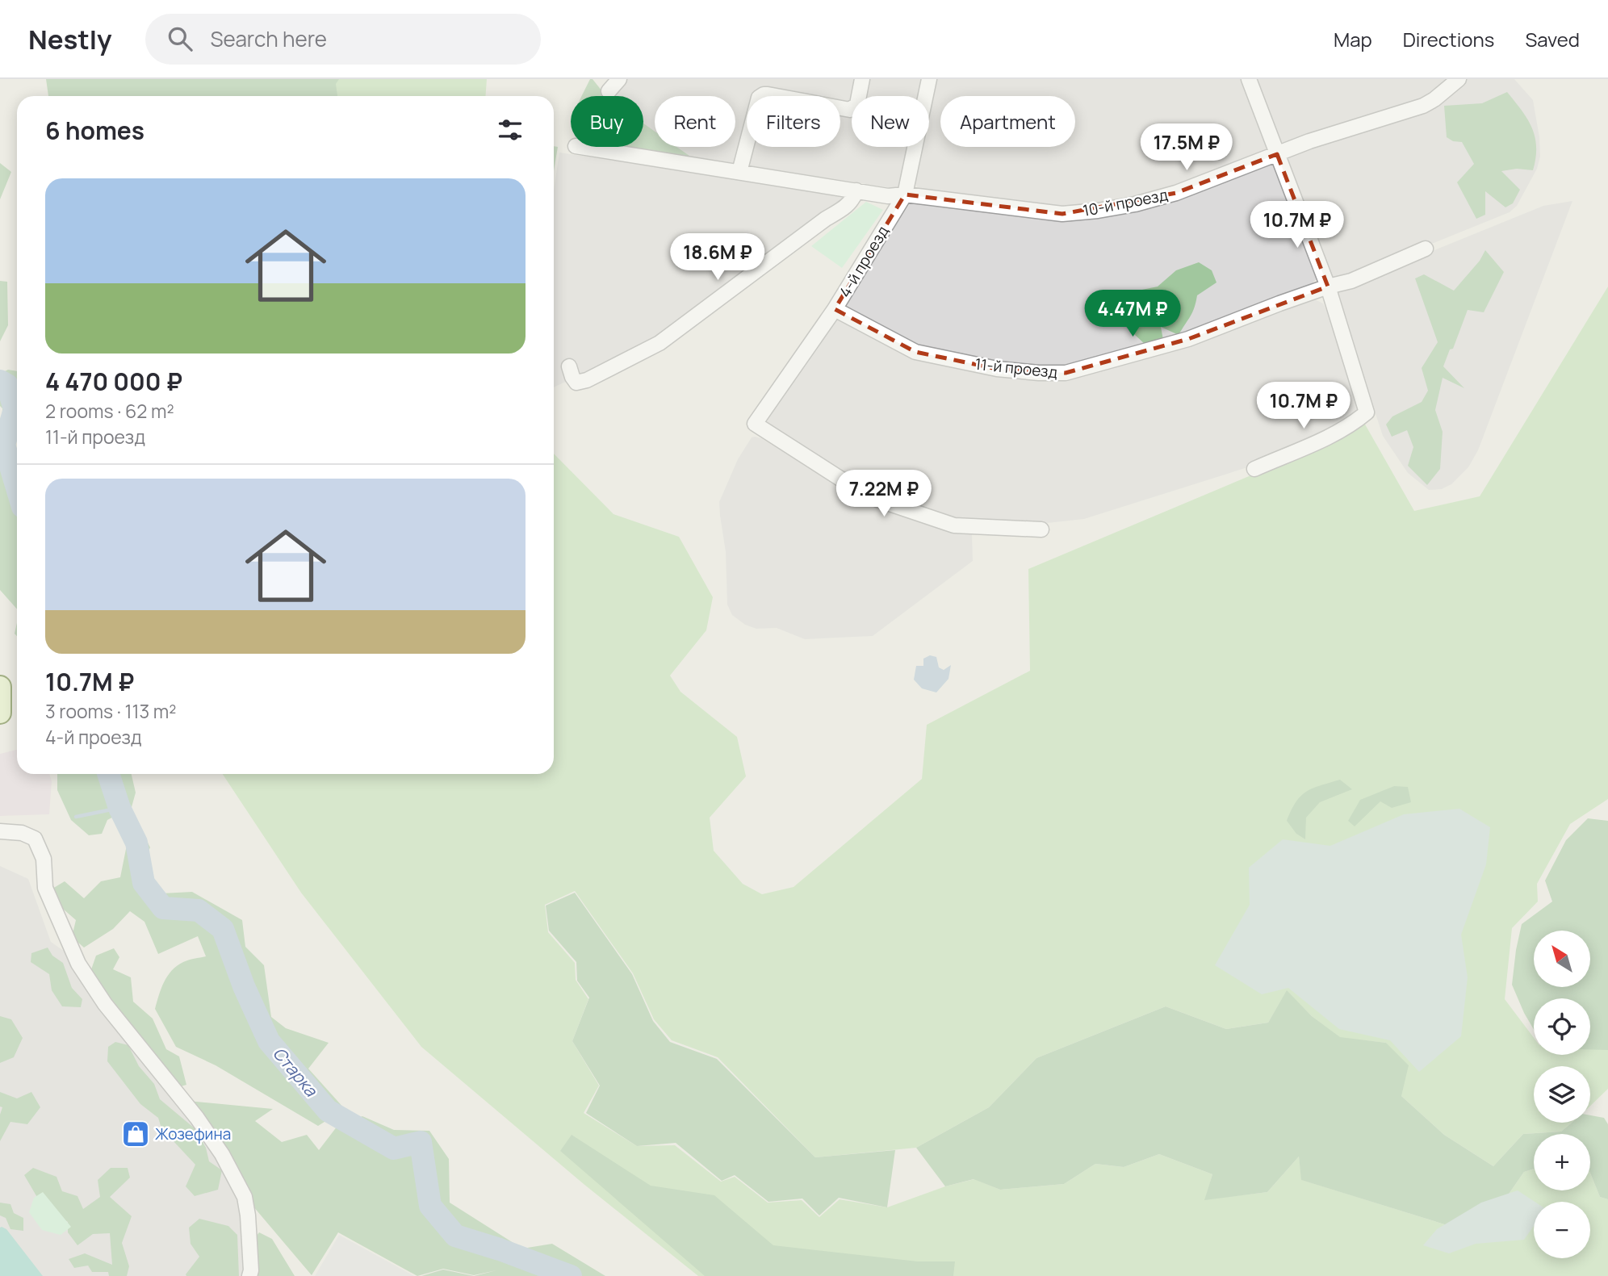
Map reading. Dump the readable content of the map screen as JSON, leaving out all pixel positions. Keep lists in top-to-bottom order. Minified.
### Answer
{"streets":{"street":["10-й проезд","4-й проезд","11-й проезд"]},"crossings":[["10-й проезд","4-й проезд"],["4-й проезд","11-й проезд"]],"water":["Старка"],"places":{"shop":["Жозефина"]},"north":"top left","page":{"header":"Nestly","search":"Search here","nav":["Map","Directions","Saved"],"chip":["Buy","Rent","Filters","New","Apartment"],"heading":"6 homes","price":["17.5M ₽","10.7M ₽","18.6M ₽","4.47M ₽","10.7M ₽","7.22M ₽"],"list":[{"name":"4 470 000 ₽","note":"2 rooms · 62 m² · 11-й проезд"},{"name":"10.7M ₽","note":"3 rooms · 113 m² · 4-й проезд"}],"map_buttons":["+","−"]}}
